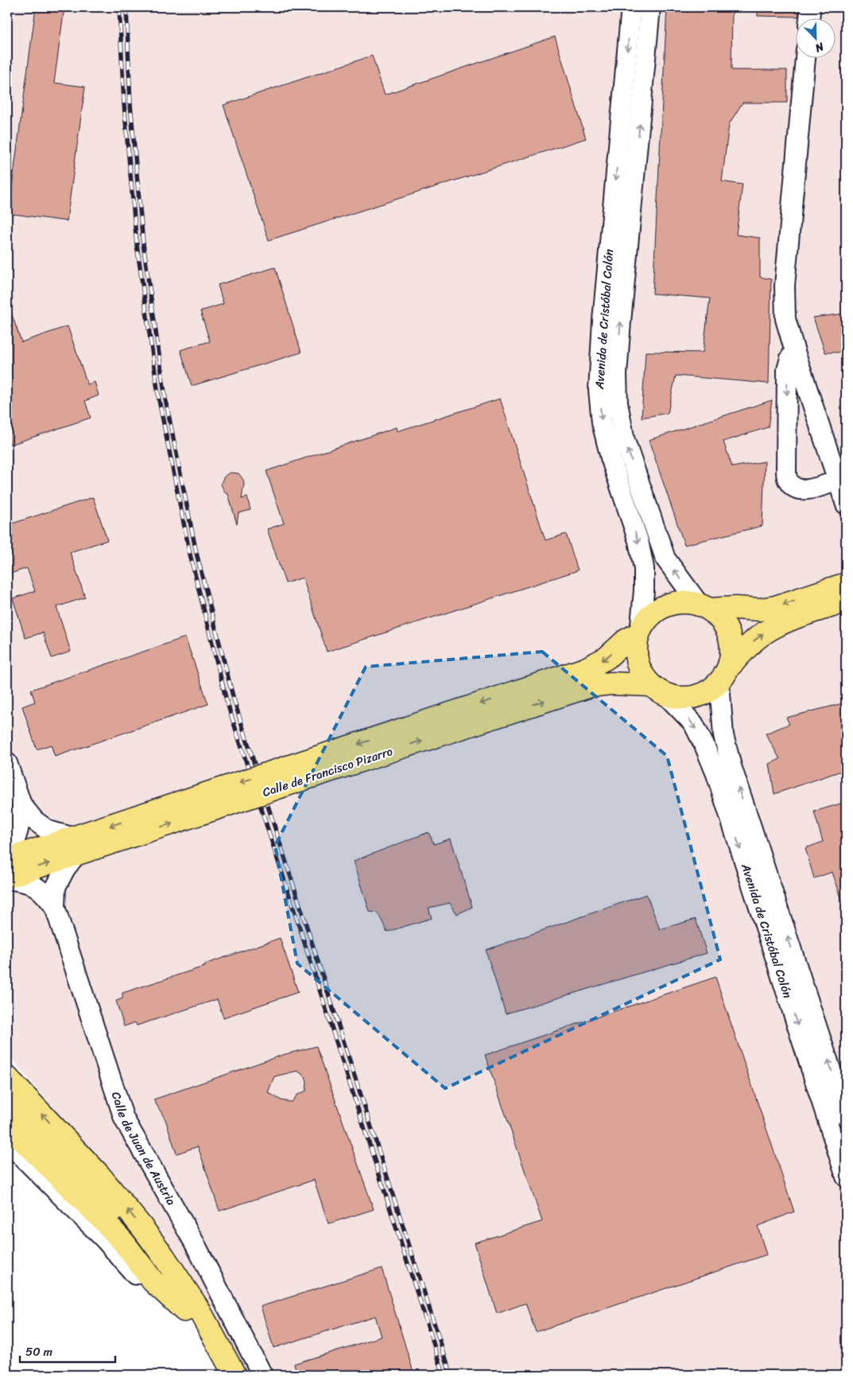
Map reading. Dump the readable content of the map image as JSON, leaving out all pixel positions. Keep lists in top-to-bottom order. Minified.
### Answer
{"streets":{"main road":["Calle de Francisco Pizarro"],"street":["Avenida de Cristóbal Colón","Calle de Juan de Austria"]},"crossings":[["Avenida de Cristóbal Colón","Calle de Francisco Pizarro"]],"scale_bar":"50 m","north":"bottom right"}
